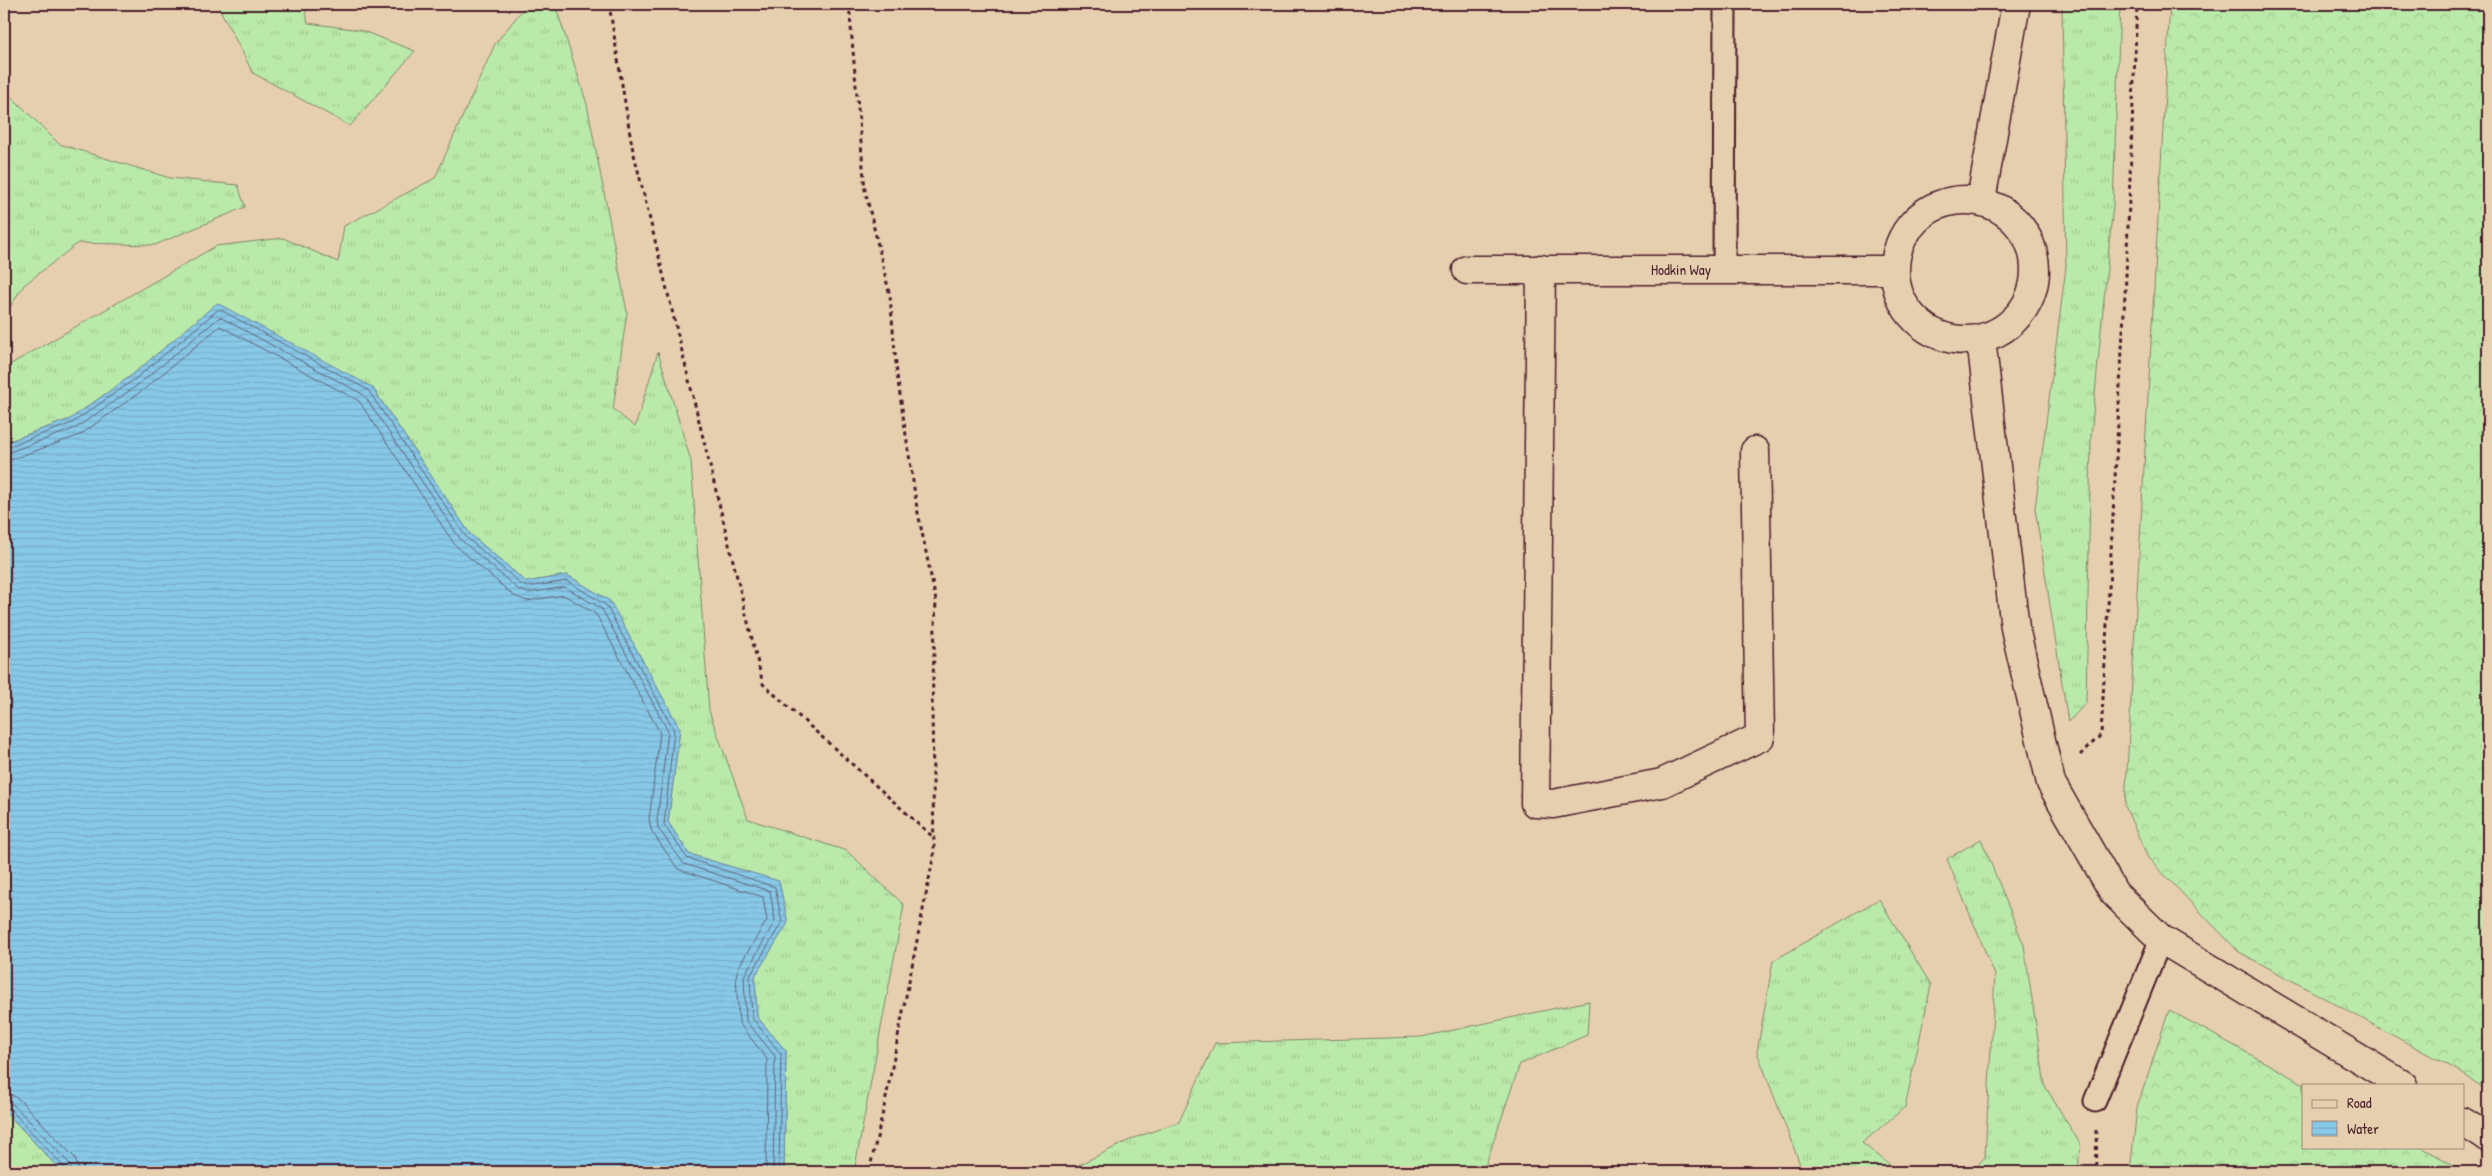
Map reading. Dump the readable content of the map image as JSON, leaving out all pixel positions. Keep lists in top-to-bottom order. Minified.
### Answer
{"streets":{"street":["Hodkin Way"]},"legend":["Road","Water"]}
